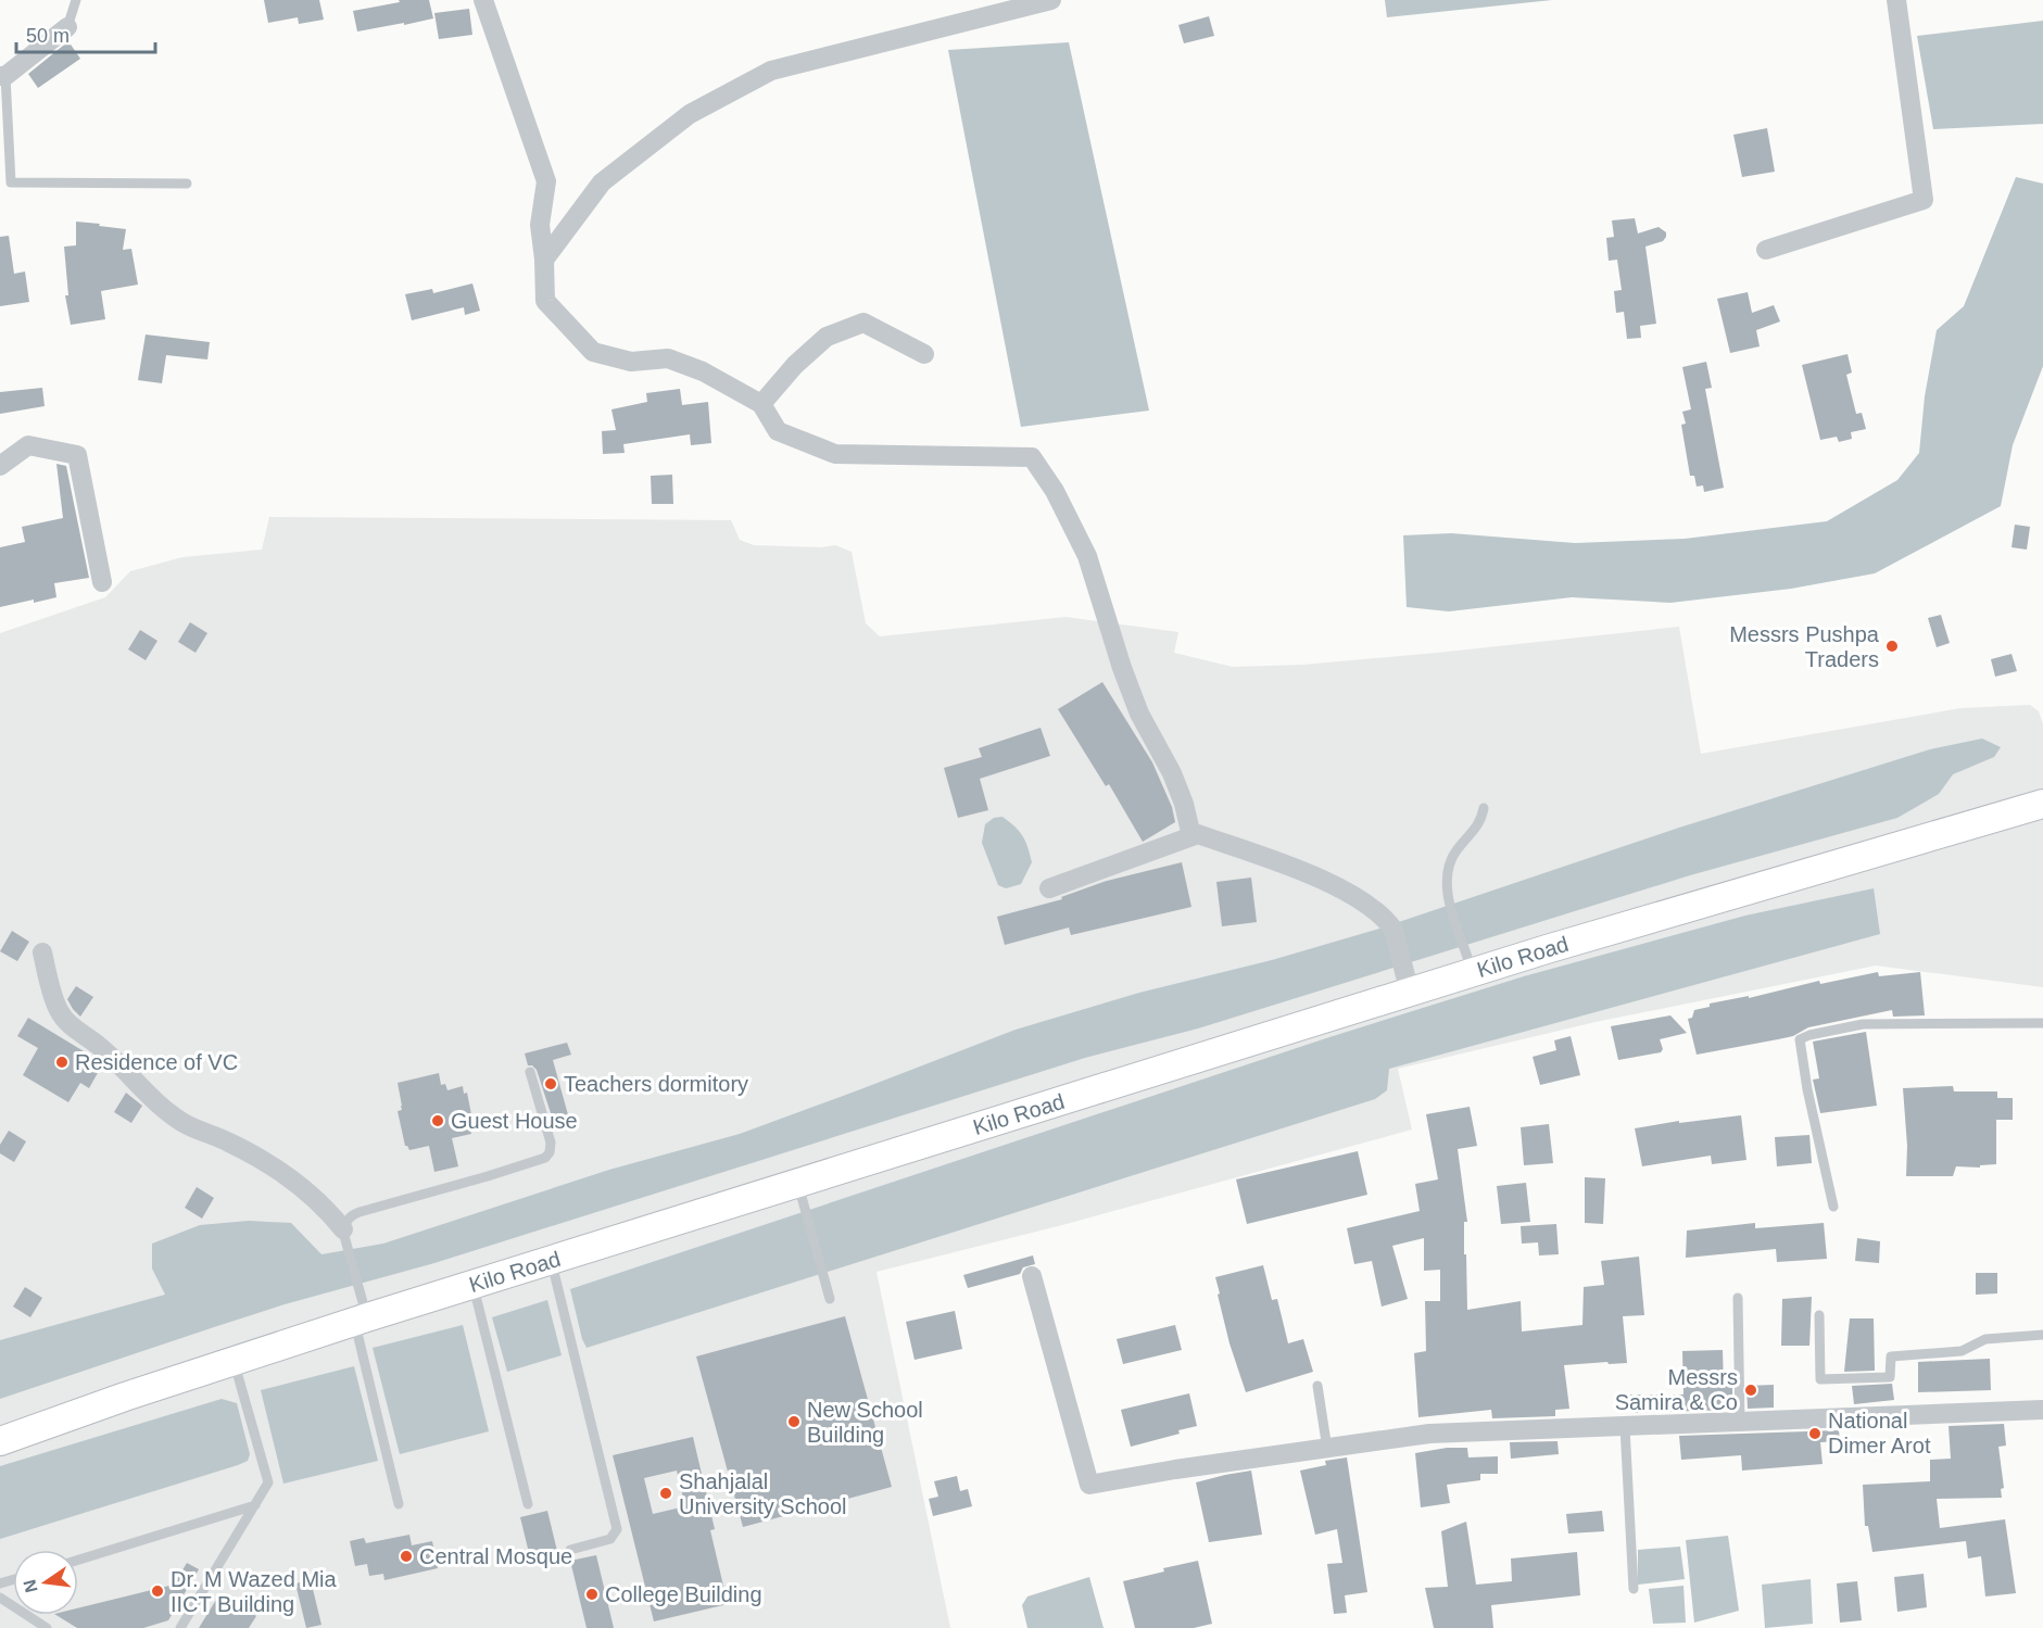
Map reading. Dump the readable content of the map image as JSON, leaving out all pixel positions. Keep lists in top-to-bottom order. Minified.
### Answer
{"streets":{"street":["Kilo Road"]},"places":["Messrs Pushpa Traders","Residence of VC","Teachers dormitory","Guest House","Messrs Samira & Co","New School Building","National Dimer Arot","Shahjalal University School","Central Mosque","Dr. M Wazed Mia IICT Building","College Building"],"scale_bar":"50 m","north":"left"}
